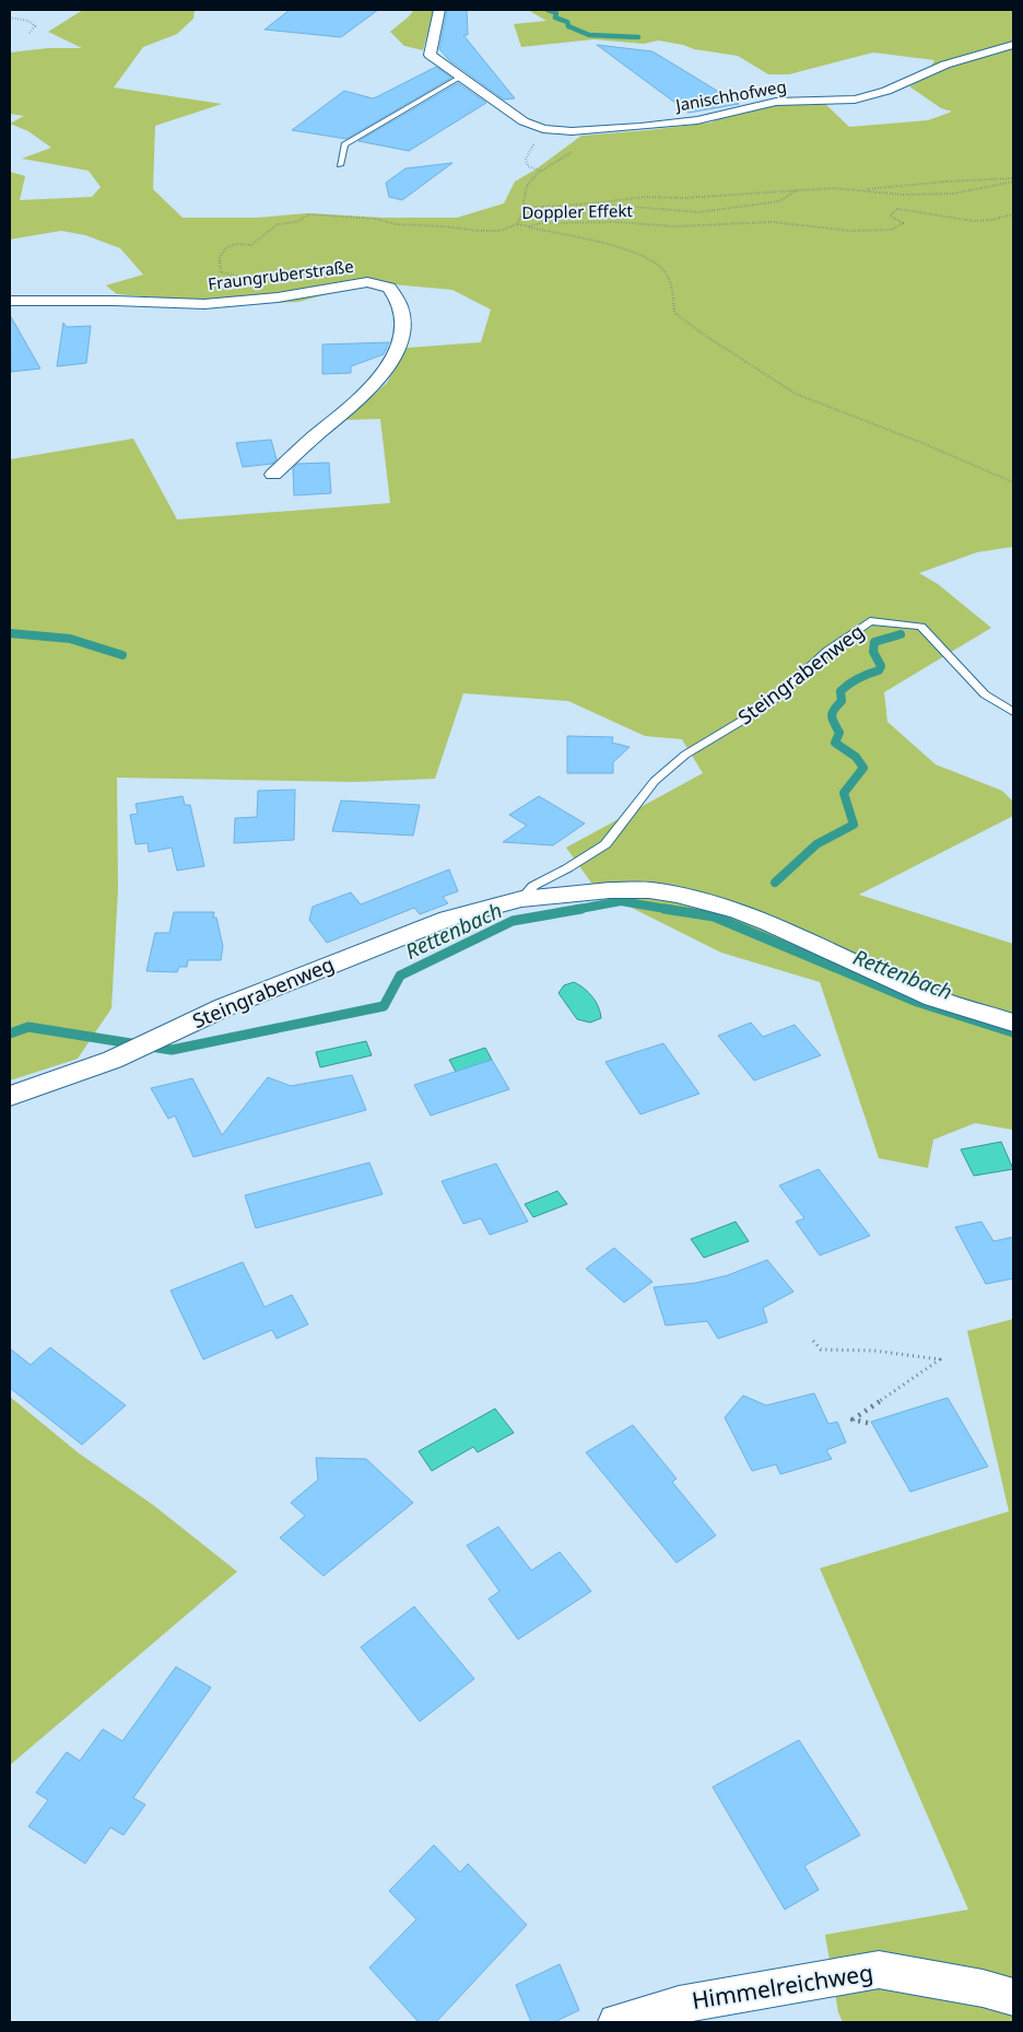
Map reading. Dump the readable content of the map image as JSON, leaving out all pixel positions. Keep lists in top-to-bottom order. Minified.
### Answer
{"streets":{"street":["Janischhofweg","Fraungruberstraße","Steingrabenweg","Himmelreichweg"],"path":["Doppler Effekt"]},"water":["Rettenbach"]}
